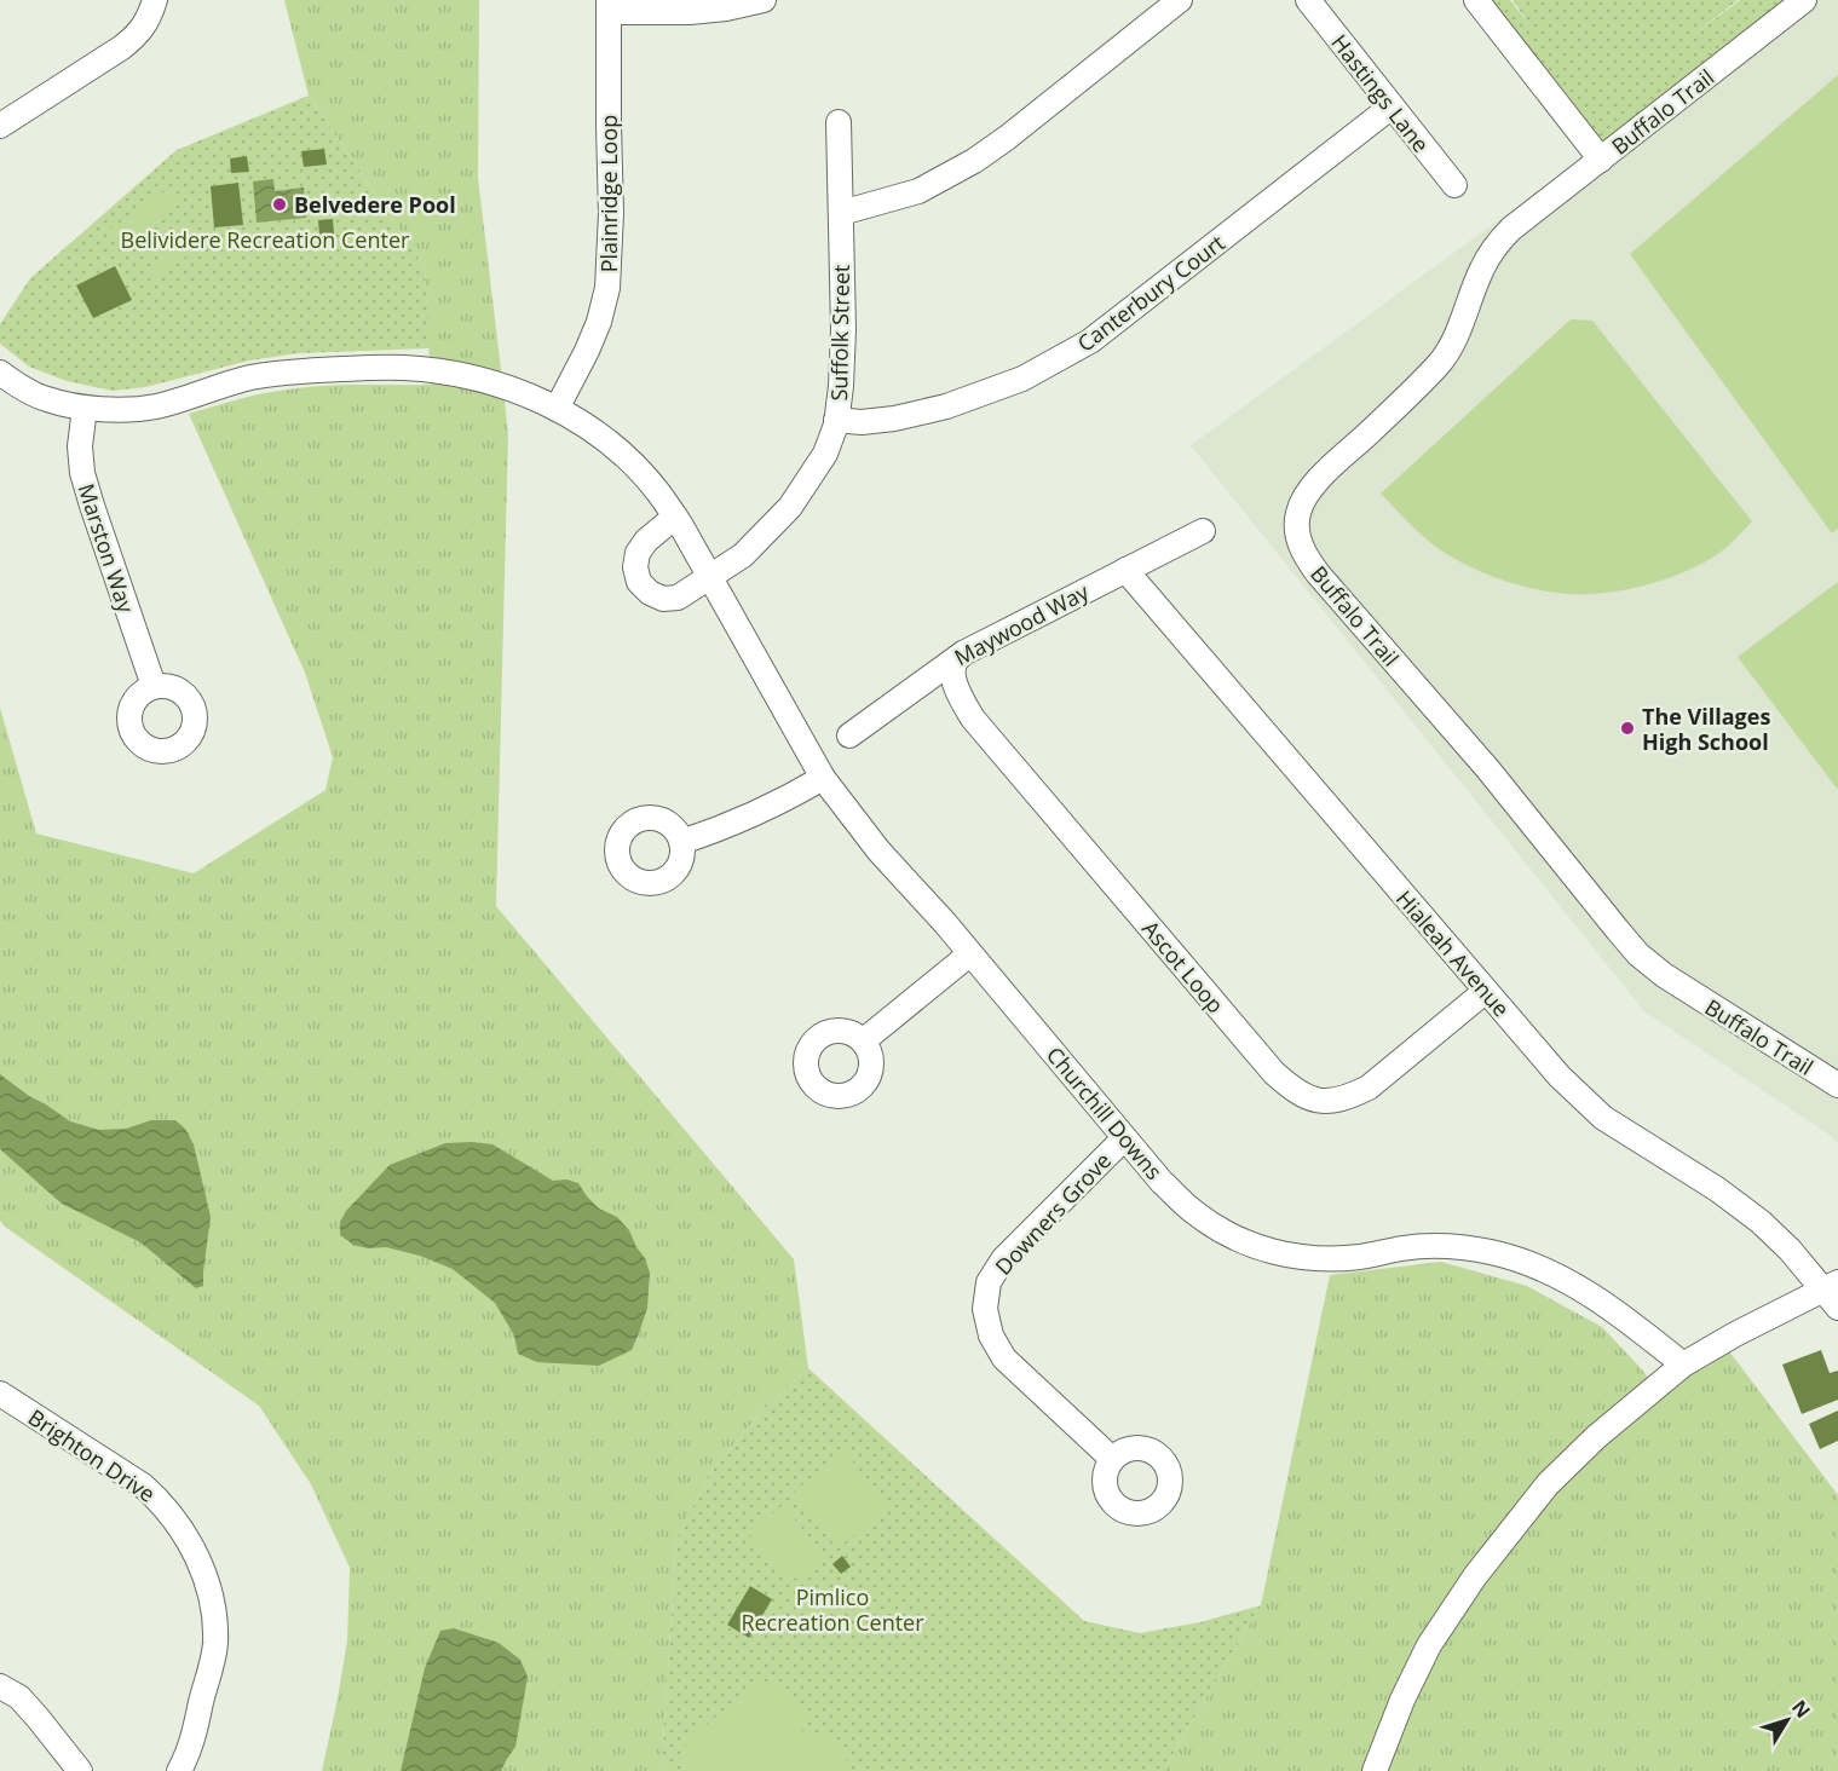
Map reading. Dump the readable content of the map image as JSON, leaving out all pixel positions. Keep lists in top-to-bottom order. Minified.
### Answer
{"streets":{"street":["Hastings Lane","Buffalo Trail","Plainridge Loop","Canterbury Court","Suffolk Street","Marston Way","Maywood Way","Hialeah Avenue","Ascot Loop","Churchill Downs","Downers Grove","Brighton Drive"]},"crossings":[["Hastings Lane","Canterbury Court"],["Plainridge Loop","Churchill Downs"],["Canterbury Court","Suffolk Street"],["Suffolk Street","Churchill Downs"],["Marston Way","Churchill Downs"],["Maywood Way","Hialeah Avenue"],["Maywood Way","Ascot Loop"],["Hialeah Avenue","Ascot Loop"],["Churchill Downs","Downers Grove"]],"parks":["Belividere Recreation Center","Pimlico Recreation Center"],"places":["Belvedere Pool","The Villages High School"],"north":"top right"}
